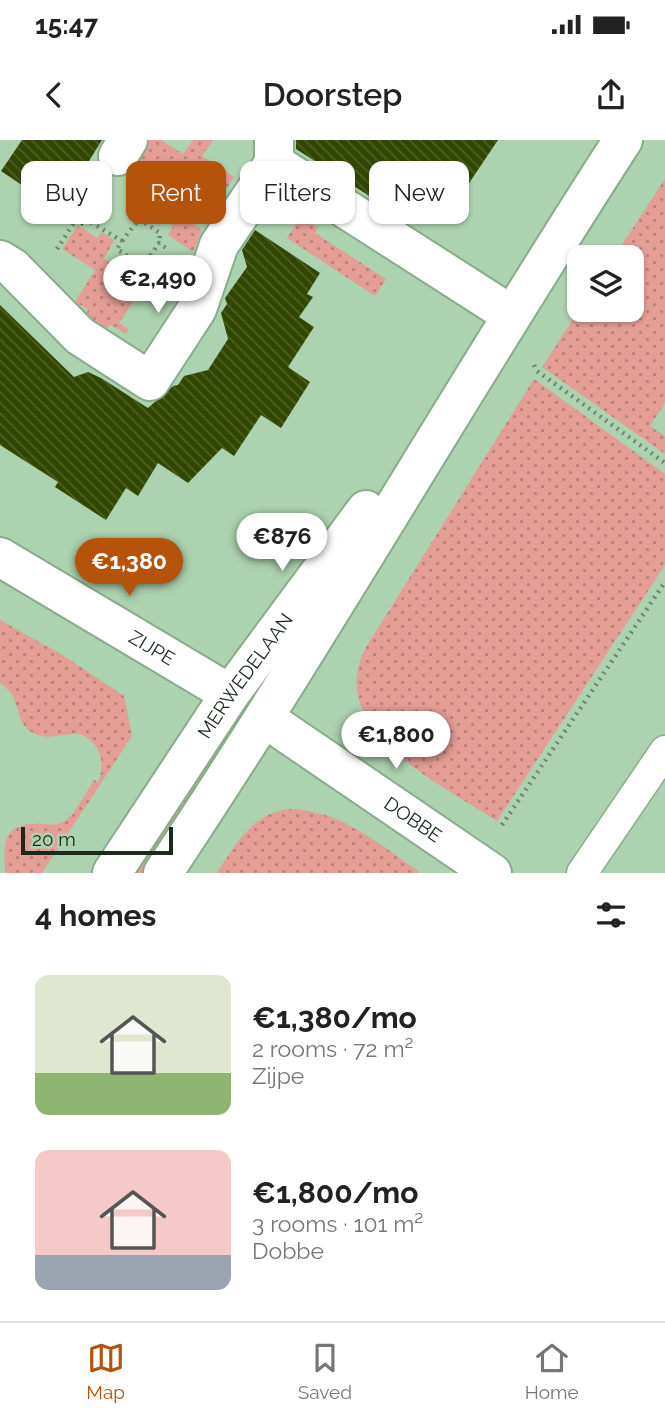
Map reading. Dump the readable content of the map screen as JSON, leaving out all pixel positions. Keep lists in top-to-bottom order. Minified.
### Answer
{"streets":{"street":["ZIJPE","MERWEDELAAN","DOBBE"]},"crossings":[["ZIJPE","MERWEDELAAN"],["ZIJPE","DOBBE"],["MERWEDELAAN","DOBBE"]],"scale_bar":"20 m","page":{"status":"15:47","header":"Doorstep","chip":["Buy","Rent","Filters","New"],"price":["€2,490","€876","€1,380","€1,800"],"scale":"20 m","heading":"4 homes","list":[{"name":"€1,380/mo","note":"2 rooms · 72 m² · Zijpe"},{"name":"€1,800/mo","note":"3 rooms · 101 m² · Dobbe"}],"tabs":["Map","Saved","Home"]}}
